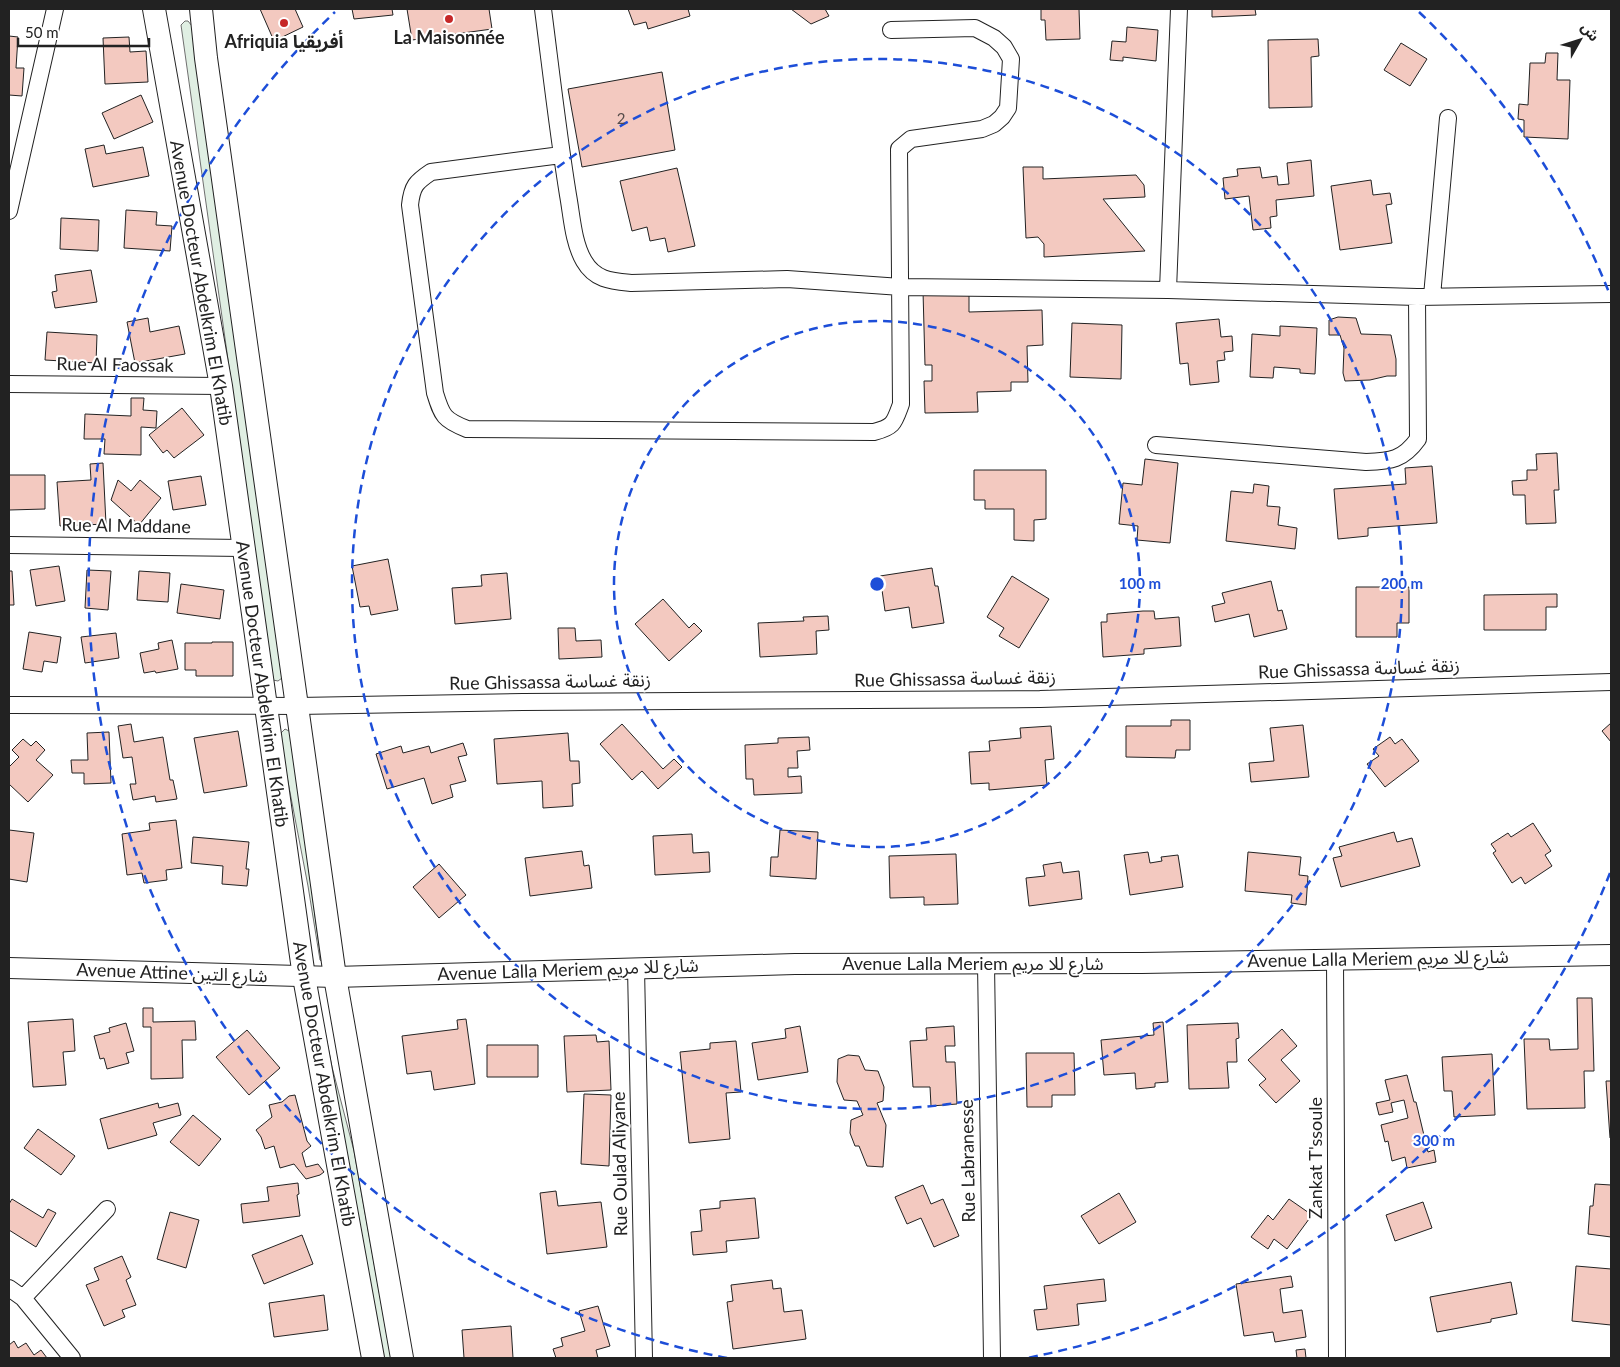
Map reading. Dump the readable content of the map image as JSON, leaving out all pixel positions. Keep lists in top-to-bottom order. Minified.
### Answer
{"streets":{"main road":["Avenue Docteur Abdelkrim El Khatib"],"street":["Rue Al Faossak","Rue Al Maddane","Rue Ghissassa زنقة غساسة","Avenue Lalla Meriem شارع للا مريم","Avenue Attine شارع التين","Zankat T'ssoule","Rue Labranesse","Rue Oulad Aliyane"]},"crossings":[["Avenue Docteur Abdelkrim El Khatib","Rue Al Faossak"],["Avenue Docteur Abdelkrim El Khatib","Rue Al Maddane"],["Avenue Docteur Abdelkrim El Khatib","Rue Ghissassa زنقة غساسة"],["Avenue Docteur Abdelkrim El Khatib","Avenue Lalla Meriem شارع للا مريم"],["Avenue Docteur Abdelkrim El Khatib","Avenue Attine شارع التين"],["Avenue Lalla Meriem شارع للا مريم","Avenue Attine شارع التين"],["Avenue Lalla Meriem شارع للا مريم","Zankat T'ssoule"],["Avenue Lalla Meriem شارع للا مريم","Rue Labranesse"],["Avenue Lalla Meriem شارع للا مريم","Rue Oulad Aliyane"]],"places":["La Maisonnée","Afriquia أفريقيا"],"house_numbers":["2"],"scale_bar":"50 m","north":"top right","rings":["100 m","200 m","300 m"]}
